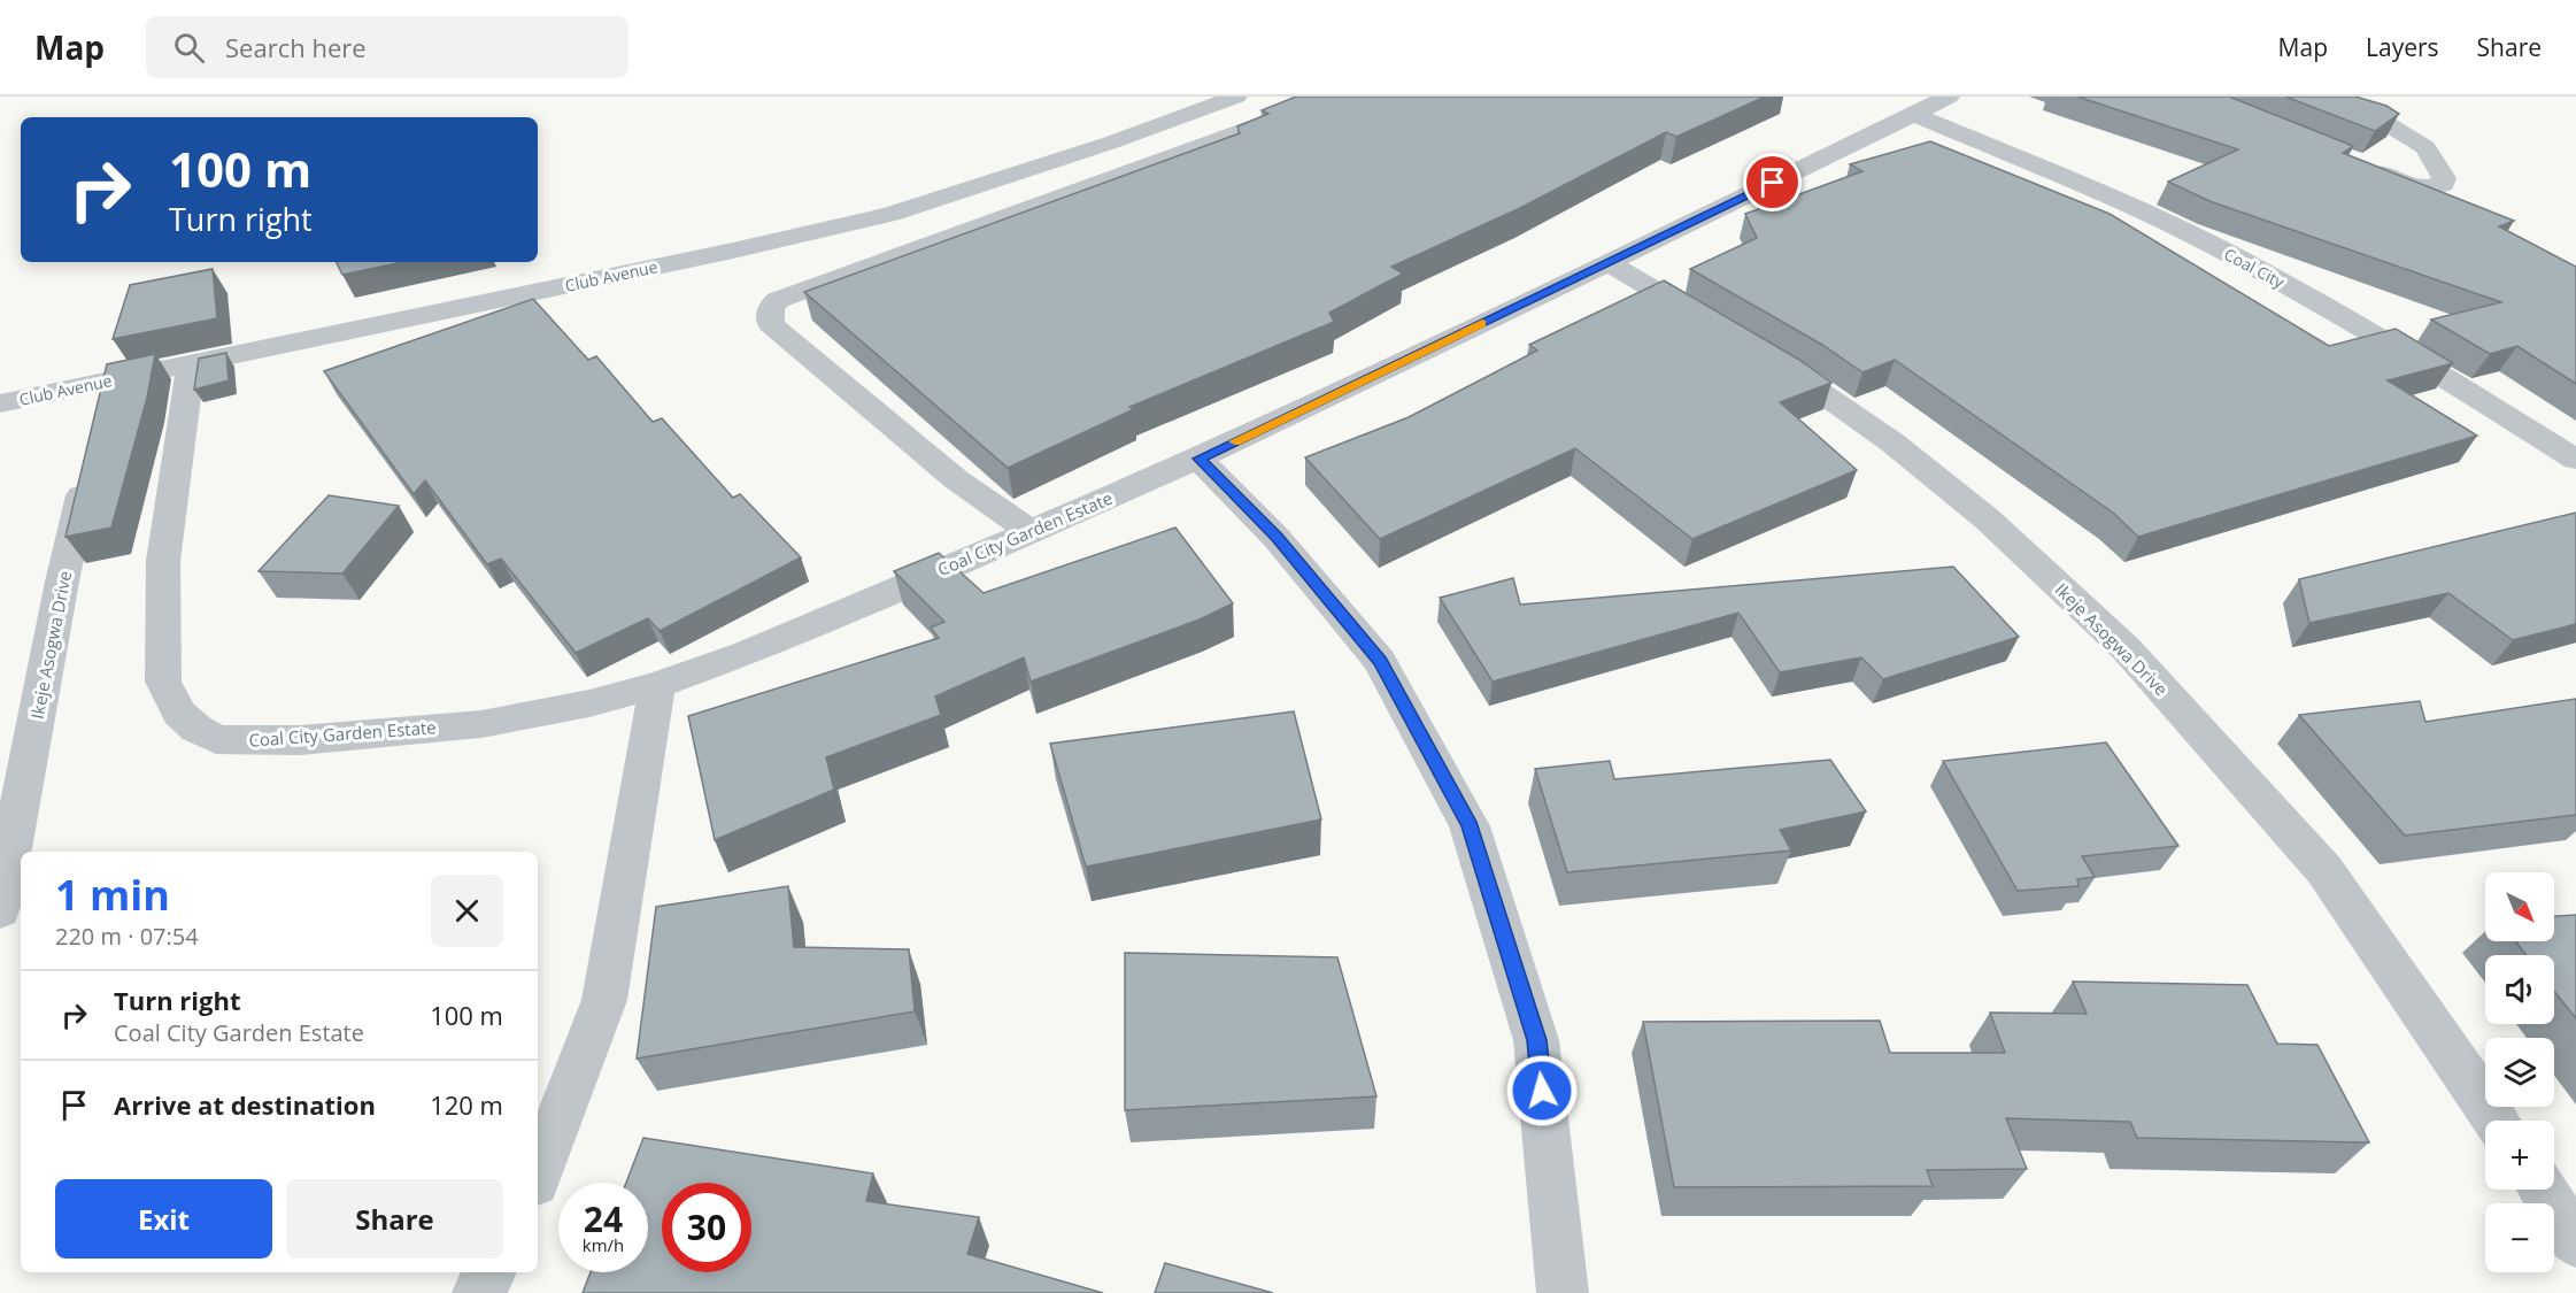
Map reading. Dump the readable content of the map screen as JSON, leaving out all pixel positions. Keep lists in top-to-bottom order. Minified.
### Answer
{"streets":{"street":["Coal City","Club Avenue","Coal City Garden Estate","Ikeje Asogwa Drive"]},"crossings":[["Coal City","Coal City Garden Estate"],["Club Avenue","Coal City Garden Estate"]],"north":"bottom right","page":{"header":"Map","search":"Search here","nav":["Map","Layers","Share"],"turn":["100 m","Turn right"],"heading":["1 min","220 m · 07:54"],"map_buttons":["+","−"],"list":[{"name":"Turn right","note":"Coal City Garden Estate","value":"100 m"},{"name":"Arrive at destination","value":"120 m"}],"buttons":["Exit","Share"],"speed":"24 km/h","limit":"30"}}
